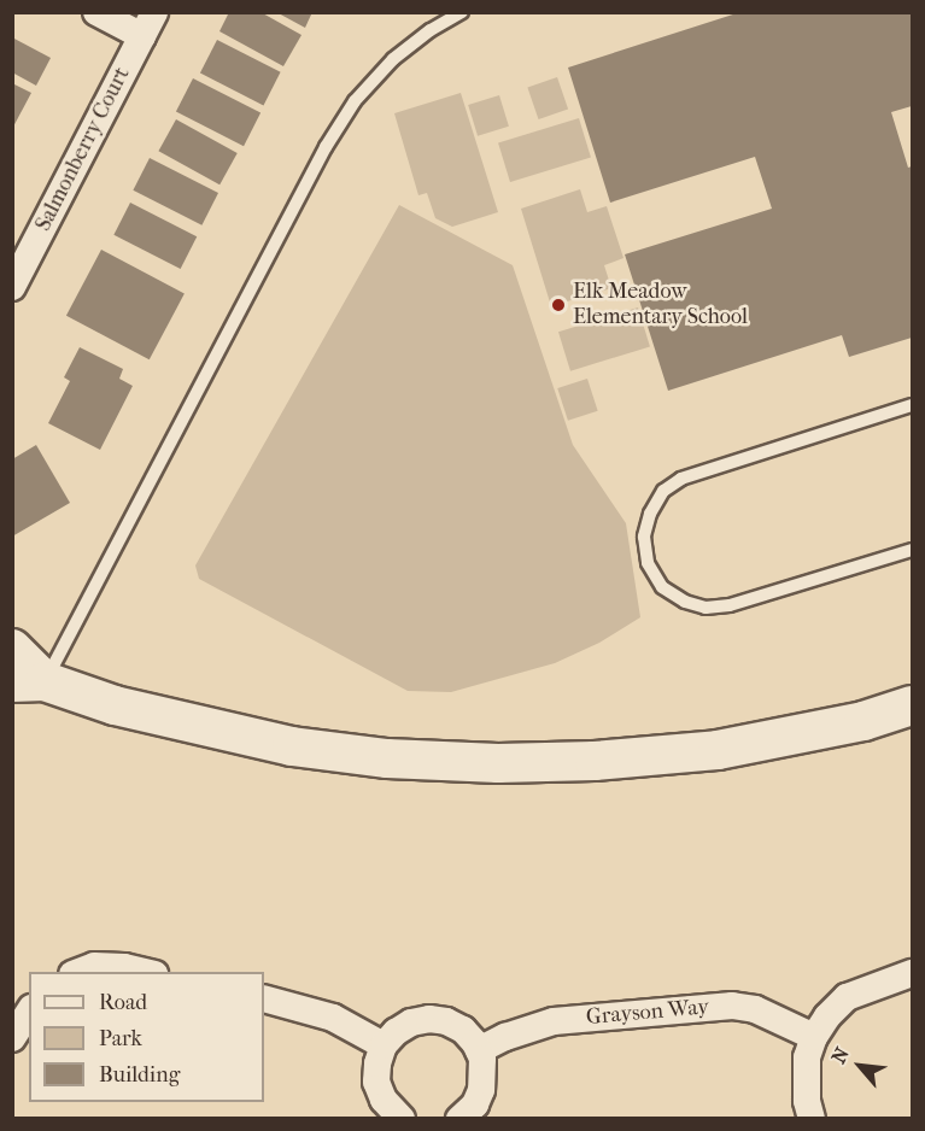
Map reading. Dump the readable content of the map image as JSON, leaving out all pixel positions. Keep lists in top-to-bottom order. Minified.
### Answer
{"streets":{"street":["Salmonberry Court","Grayson Way"]},"places":["Elk Meadow Elementary School"],"legend":["Road","Park","Building"],"north":"top left"}
